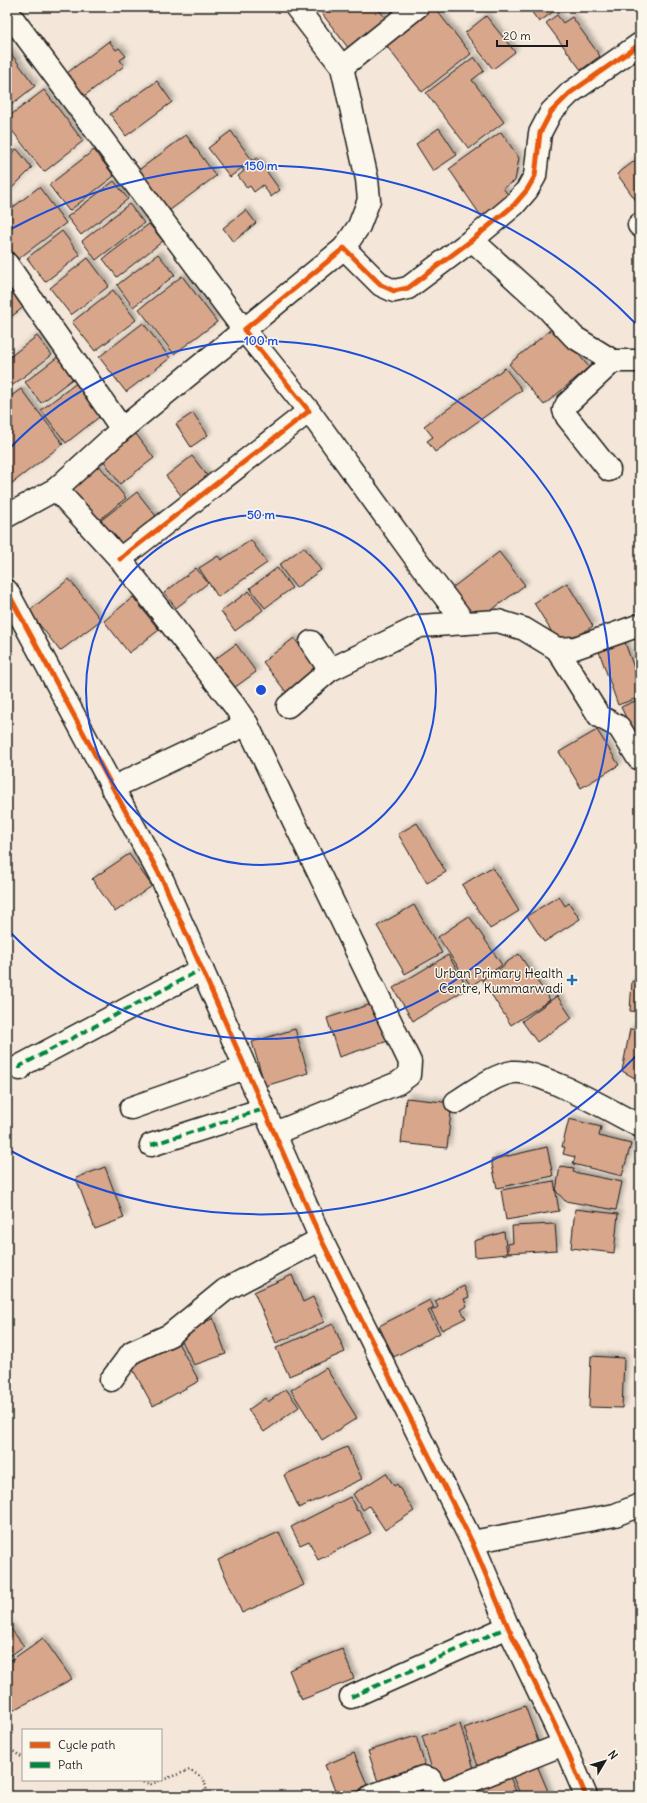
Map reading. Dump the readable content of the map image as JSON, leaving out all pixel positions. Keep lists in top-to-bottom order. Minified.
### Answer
{"places":{"health":["Urban Primary Health Centre, Kummarwadi"]},"legend":["Cycle path","Path"],"scale_bar":"20 m","north":"top right","rings":["150 m","100 m","50 m"]}
